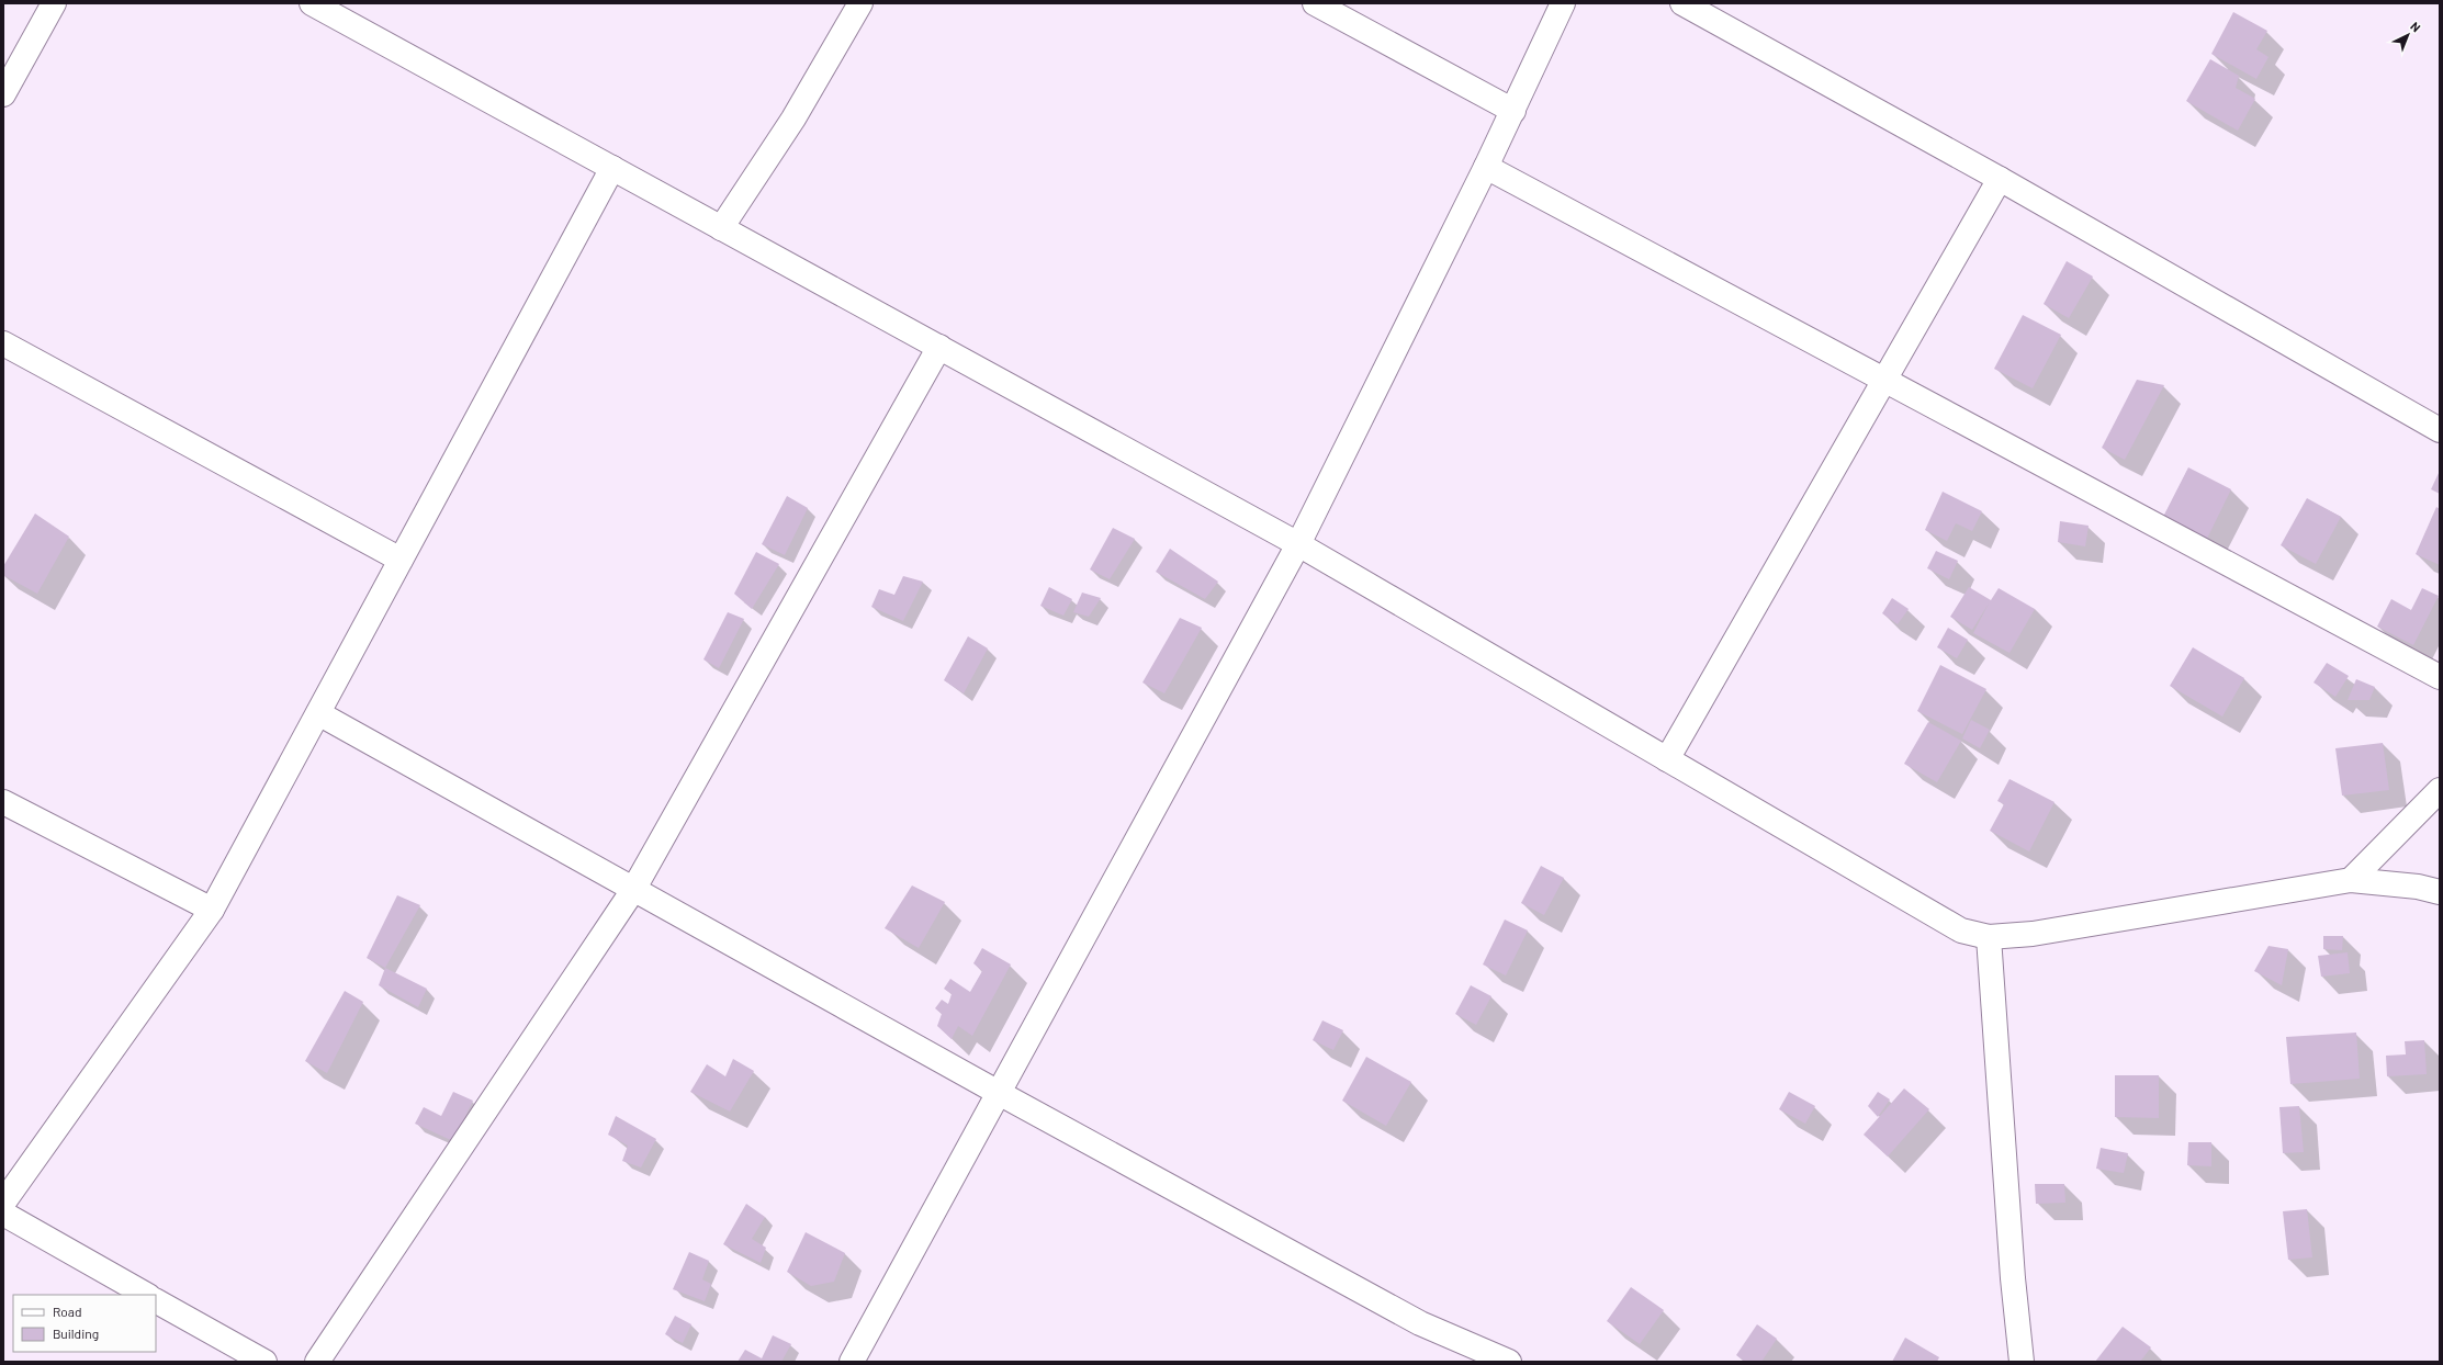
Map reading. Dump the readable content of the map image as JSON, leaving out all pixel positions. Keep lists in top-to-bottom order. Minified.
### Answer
{"legend":["Road","Building"],"north":"top right"}
